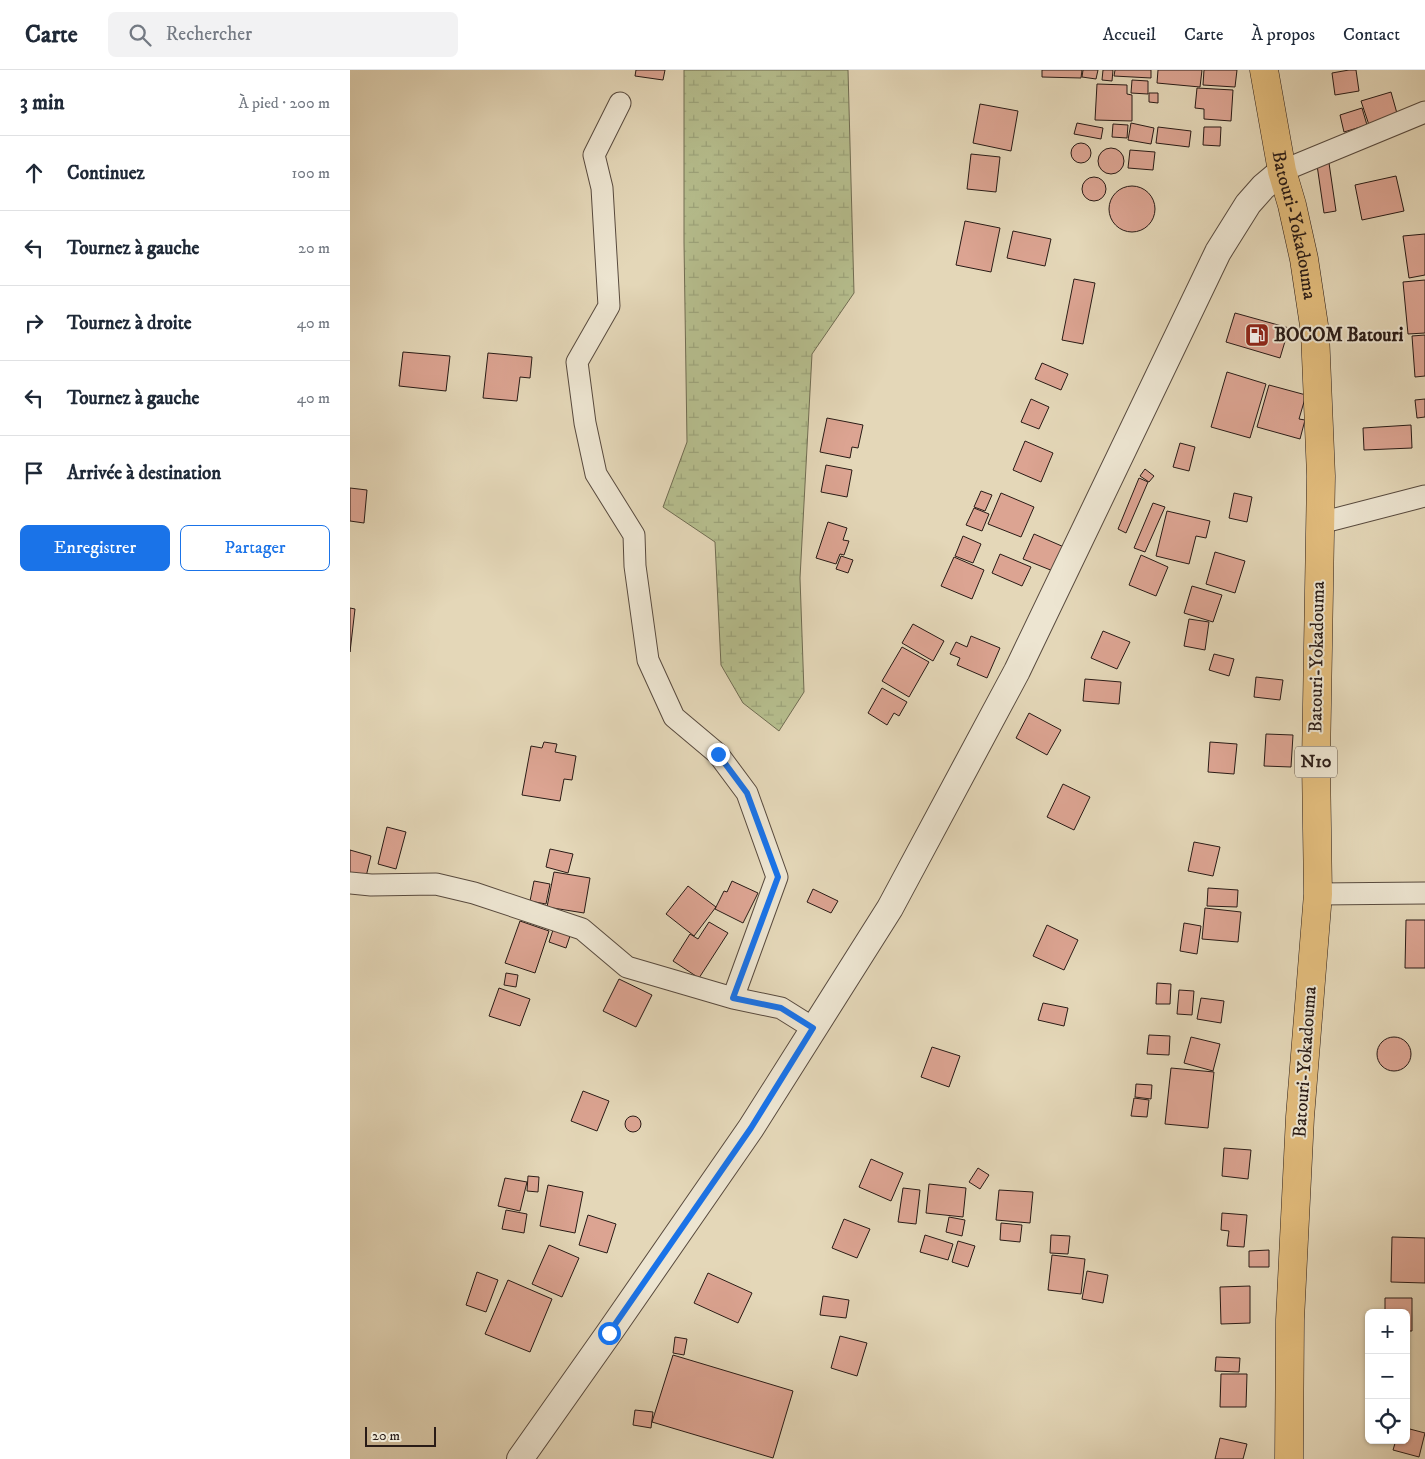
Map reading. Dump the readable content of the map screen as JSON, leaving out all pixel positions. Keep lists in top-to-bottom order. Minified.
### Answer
{"streets":{"highway":["Batouri-Yokadouma","N10"]},"places":{"fuel station":["BOCOM Batouri"]},"scale_bar":"20 m","page":{"header":"Carte","search":"Rechercher","nav":["Accueil","Carte","À propos","Contact"],"heading":["3 min","À pied · 200 m"],"list":[["Continuez","100 m"],["Tournez à gauche","20 m"],["Tournez à droite","40 m"],["Tournez à gauche","40 m"],"Arrivée à destination"],"buttons":["Enregistrer","Partager"],"map_buttons":["+","−"],"scale":"20 m"}}
